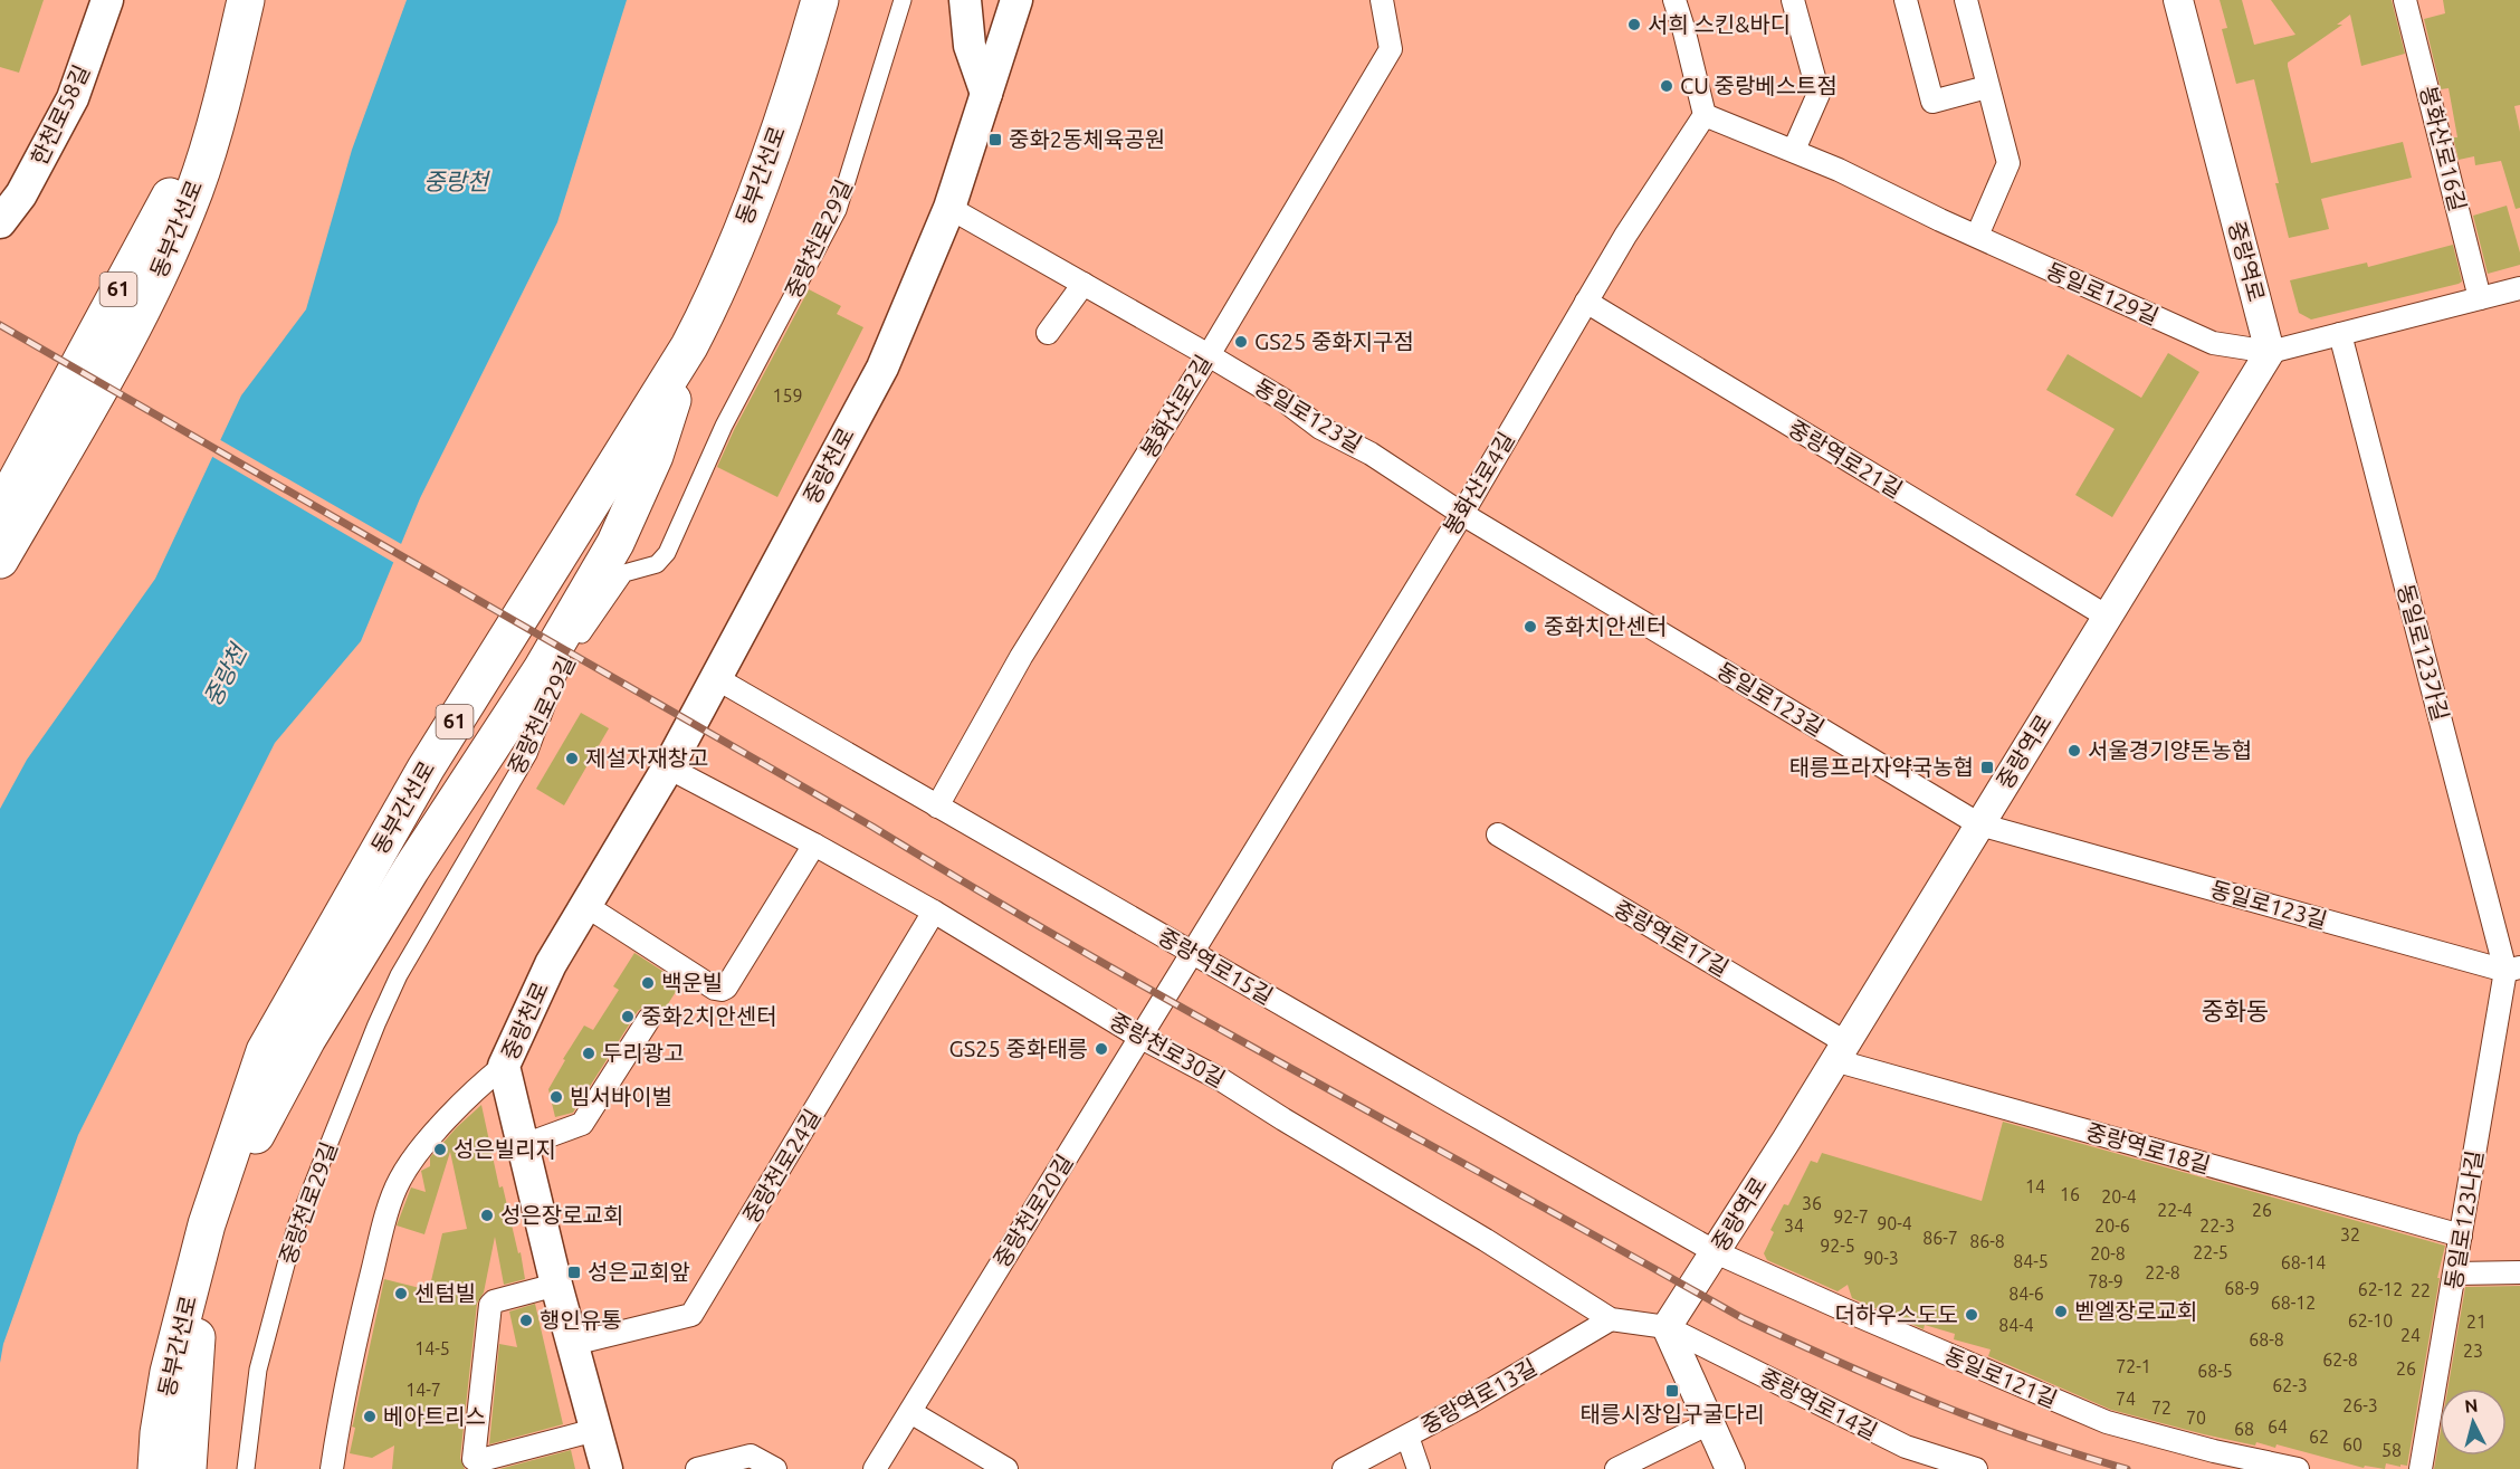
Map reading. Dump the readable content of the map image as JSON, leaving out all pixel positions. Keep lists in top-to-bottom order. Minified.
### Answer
{"streets":{"highway":["동부간선로","61"],"main road":["한천로58길","중랑천로"],"street":["봉화산로16길","중랑천로29길","중랑역로","동일로129길","봉화산로2길","동일로123길","중랑역로21길","봉화산로4길","동일로123가길","중랑역로17길","중랑역로15길","중랑천로30길","중랑역로18길","중랑천로24길","중랑천로20길","동일로123나길","동일로121길","중랑역로13길","중랑역로14길"]},"crossings":[["봉화산로16길","동일로129길"],["중랑역로","동일로129길"],["중랑역로","동일로123길"],["중랑역로","중랑역로21길"],["중랑역로","중랑역로17길"],["중랑역로","중랑역로15길"],["중랑역로","중랑천로30길"],["중랑역로","중랑역로18길"],["중랑역로","동일로121길"],["중랑역로","중랑역로14길"],["동일로129길","봉화산로4길"],["동일로129길","동일로123가길"],["봉화산로2길","동일로123길"],["봉화산로2길","중랑역로15길"],["동일로123길","중랑천로"],["동일로123길","봉화산로4길"],["동일로123길","동일로123가길"],["동일로123길","동일로123나길"],["중랑역로21길","봉화산로4길"],["중랑천로","중랑역로15길"],["중랑천로","중랑천로30길"],["중랑천로","중랑천로24길"],["봉화산로4길","중랑역로15길"],["봉화산로4길","중랑천로20길"],["동일로123가길","동일로123나길"],["중랑역로17길","중랑역로18길"],["중랑역로15길","중랑천로20길"],["중랑역로15길","동일로121길"],["중랑천로30길","중랑천로24길"],["중랑천로30길","중랑천로20길"],["중랑천로30길","중랑역로13길"],["중랑천로30길","중랑역로14길"],["중랑역로18길","동일로123나길"]],"districts":["중화동"],"water":["중랑천"],"places":{"other":["서희 스킨&바디","CU 중랑베스트점","GS25 중화지구점","중화치안센터","서울경기양돈농협","제설자재창고","백운빌","중화2치안센터","GS25 중화태릉","두리광고","빔서바이벌","성은빌리지","성은장로교회","센텀빌","벧엘장로교회","더하우스도도","행인유통","베아트리스"],"transit":["중화2동체육공원","태릉프라자약국농협","성은교회앞","태릉시장입구굴다리"]},"house_numbers":["159","14","16","20-4","36","22-4","26","92-7","90-4","34","20-6","22-3","32","86-7","86-8","92-5","22-5","20-8","90-3","84-5","68-14","22-8","78-9","68-9","62-12","22","84-6","68-12","62-10","21","84-4","24","68-8","14-5","23","62-8","72-1","26","68-5","62-3","14-7","74","26-3","72","70","64","68","62","60","58"],"north":"top"}
